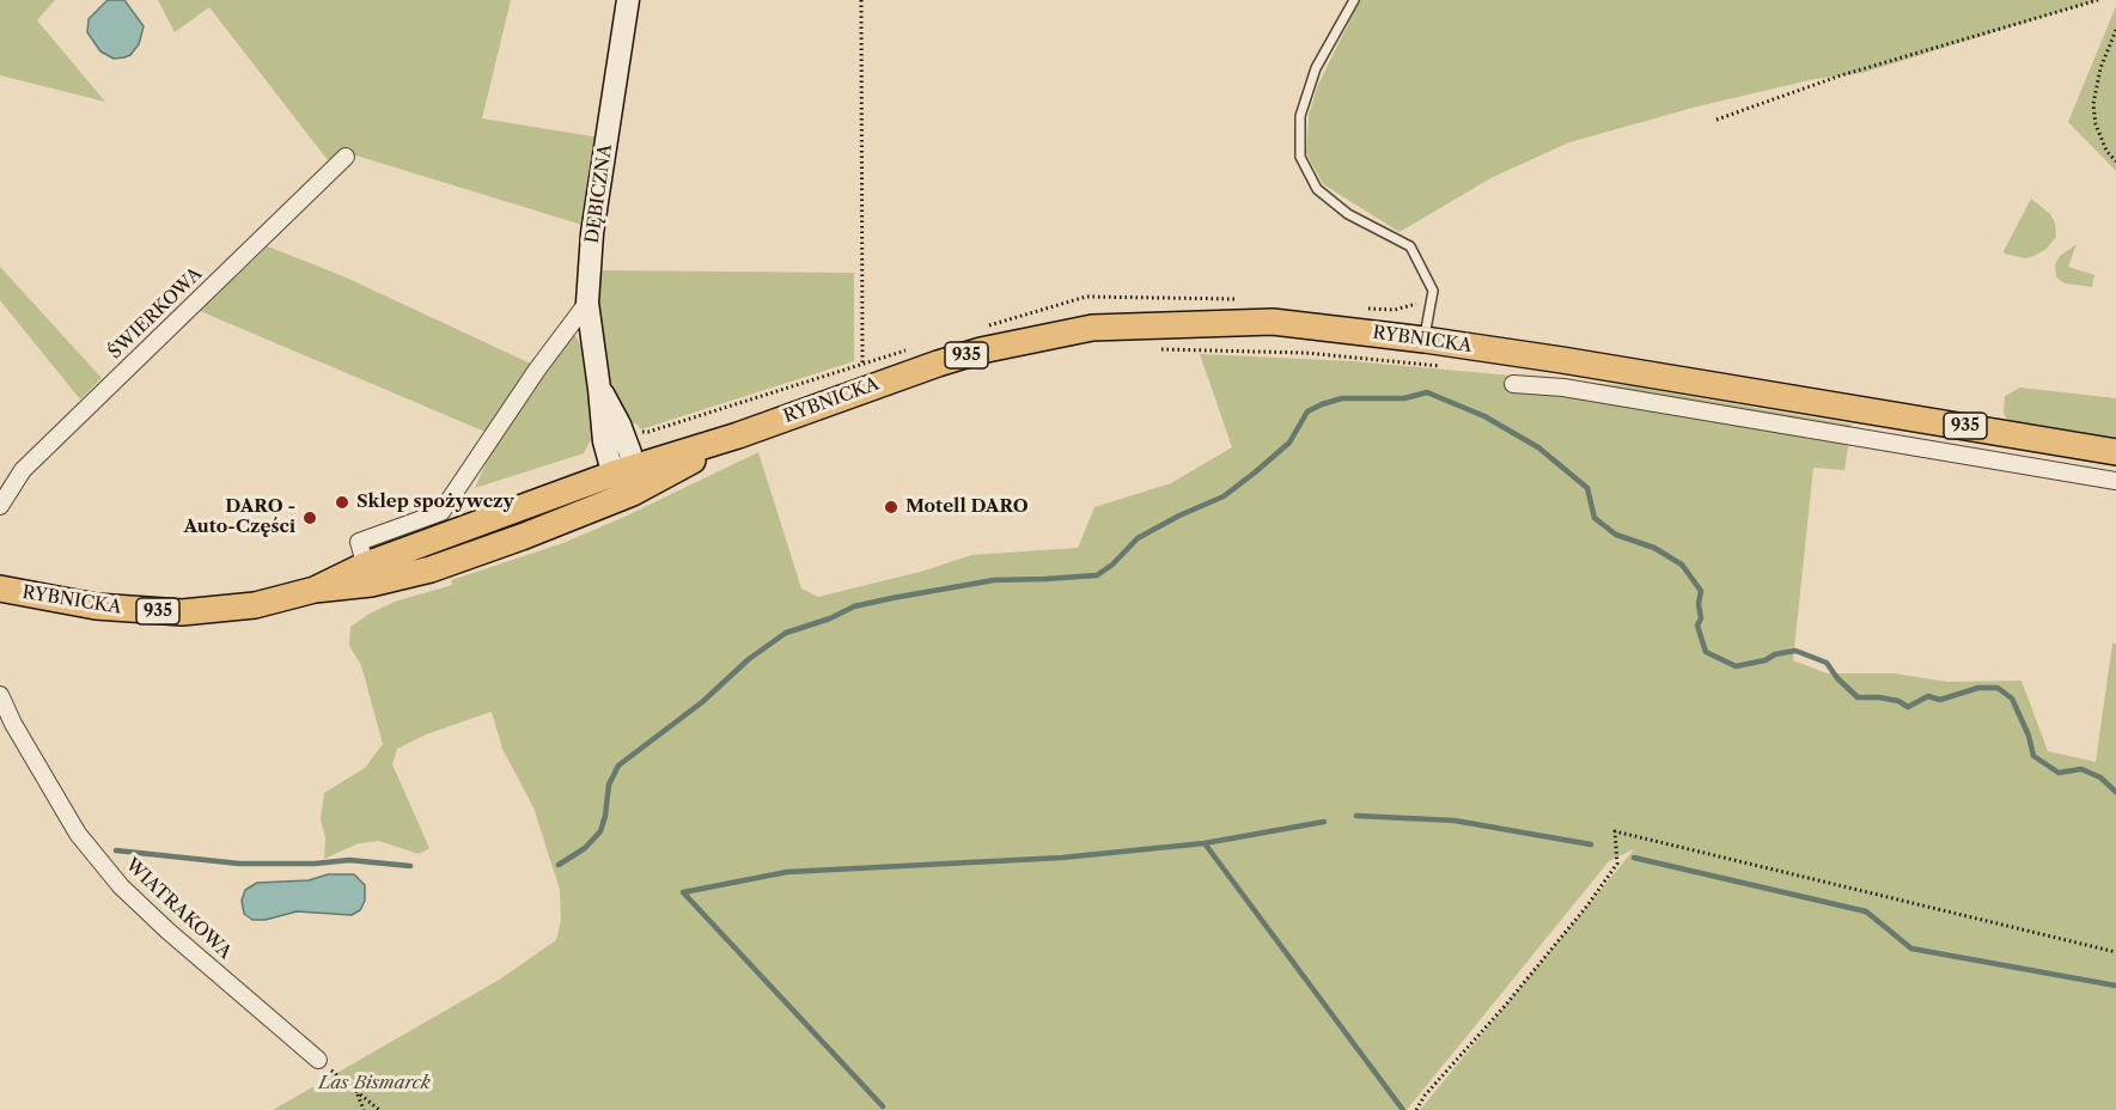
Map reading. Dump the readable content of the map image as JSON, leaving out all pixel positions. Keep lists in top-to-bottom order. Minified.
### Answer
{"streets":{"main road":["RYBNICKA","935"],"street":["DĘBICZNA","ŚWIERKOWA","WIATRAKOWA"]},"crossings":[["DĘBICZNA","RYBNICKA"]],"parks":["Las Bismarck"],"places":["Sklep spożywczy","Motell DARO","DARO - Auto-Części"]}
